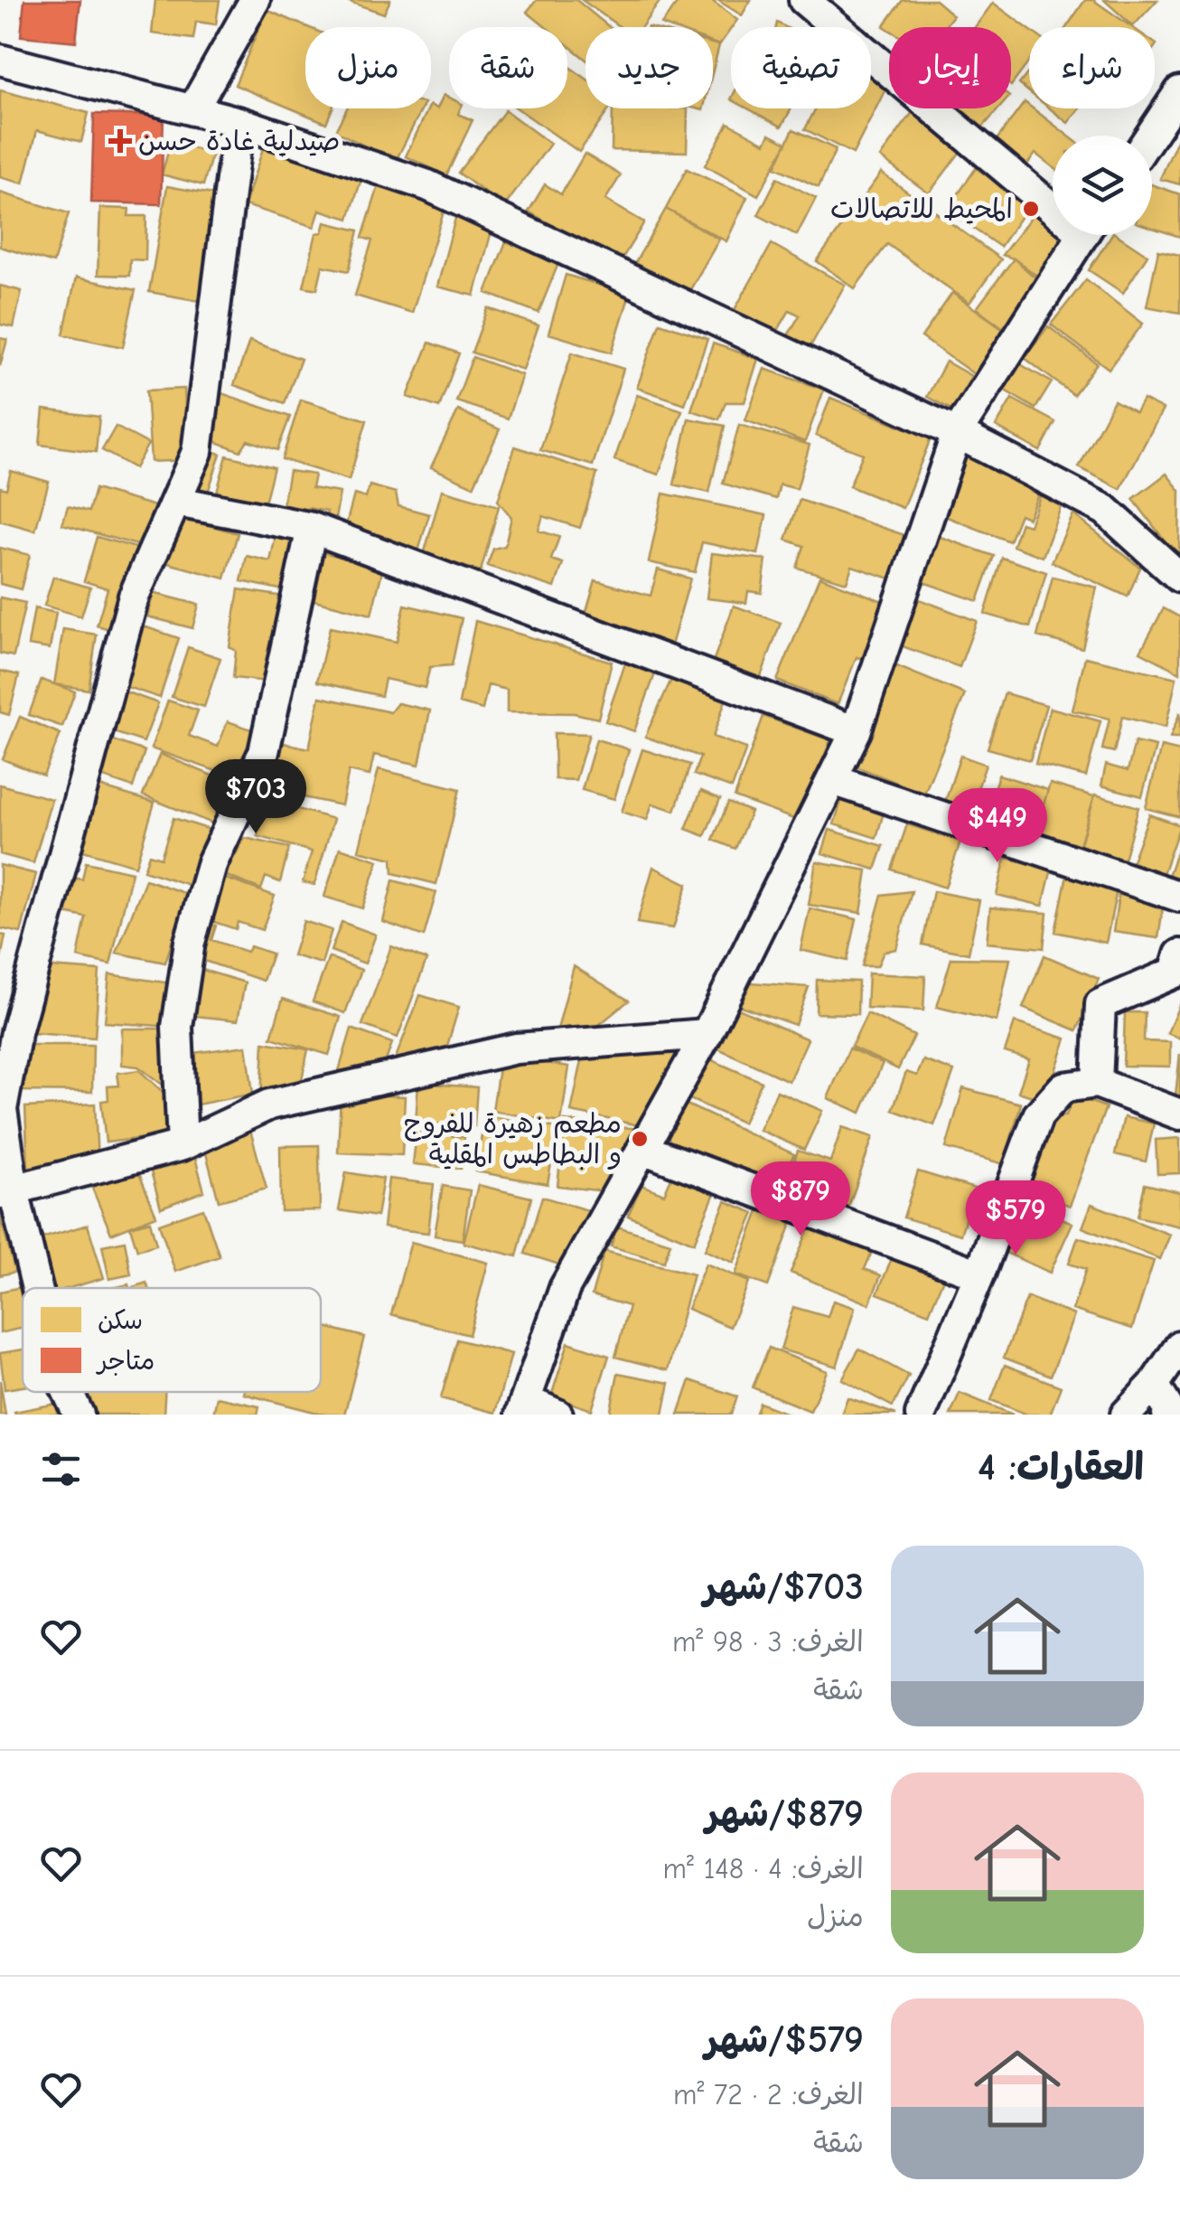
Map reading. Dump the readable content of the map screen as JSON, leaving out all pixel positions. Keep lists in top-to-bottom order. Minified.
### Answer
{"places":{"health":["صيدلية غادة حسن"],"other":["المحيط للاتصالات","مطعم زهيرة للفروج و البطاطس المقلية"]},"legend":["سكن","متاجر"],"page":{"chip":["شراء","إيجار","تصفية","جديد","شقة","منزل"],"price":["$703","$449","$879","$579"],"heading":"العقارات: 4","list":[{"name":"$703/شهر","note":"الغرف: 3 · 98 m² · شقة"},{"name":"$879/شهر","note":"الغرف: 4 · 148 m² · منزل"},{"name":"$579/شهر","note":"الغرف: 2 · 72 m² · شقة"}]}}
